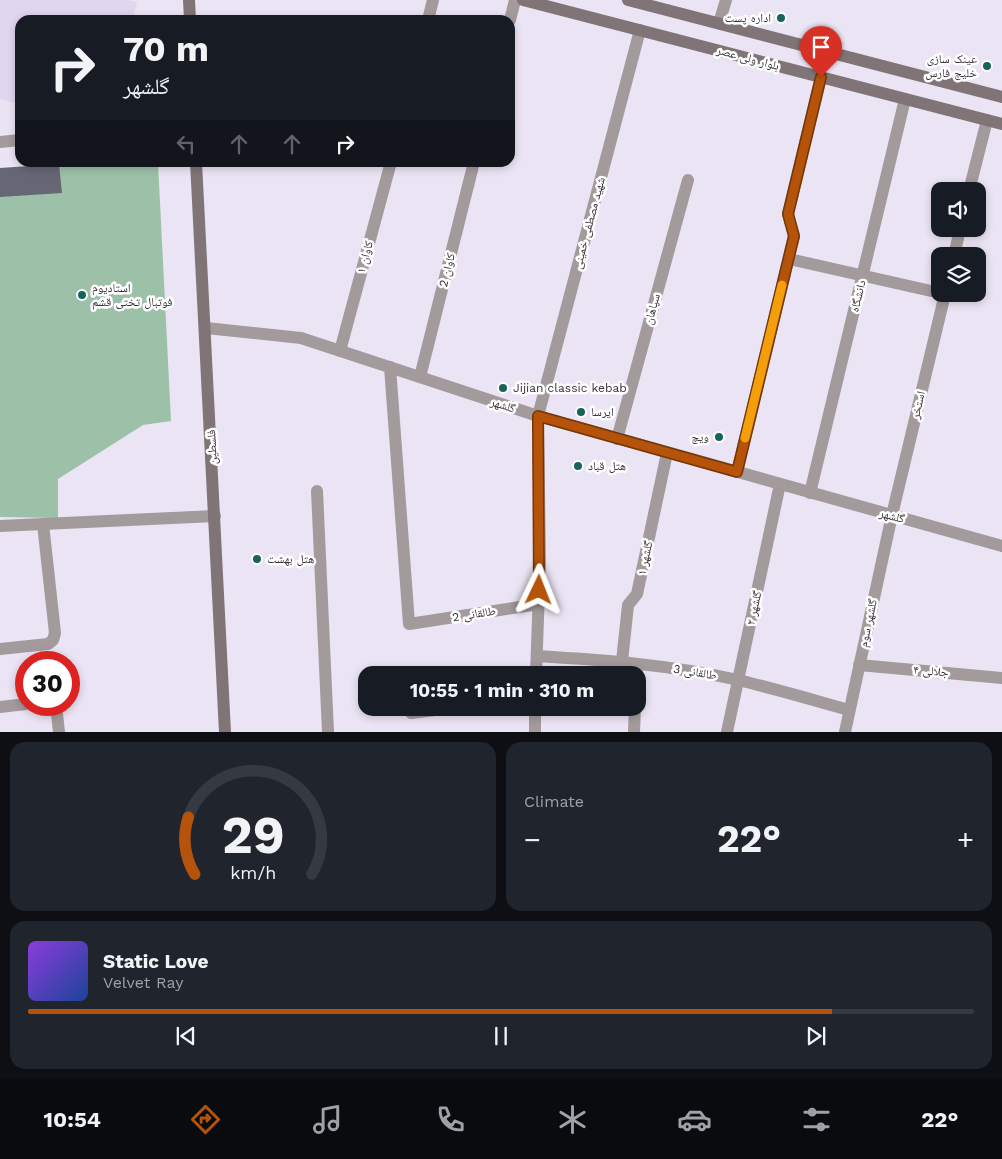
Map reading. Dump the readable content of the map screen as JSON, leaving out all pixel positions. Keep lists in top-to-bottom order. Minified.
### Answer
{"streets":{"main road":["بلوار ولی عصر","فلسطین"],"street":["شهید مصطفی خمینی","کاوان ۱","کاوان 2","دانشگاه","سپاهان","گلشهر","استخر","گلشهر ۱","گلشهر ۲","طالقانی 2","گلشهر سوم","جلالی ۴","طالقانی 3"]},"crossings":[["بلوار ولی عصر","شهید مصطفی خمینی"],["بلوار ولی عصر","دانشگاه"],["شهید مصطفی خمینی","گلشهر"],["شهید مصطفی خمینی","طالقانی 2"],["شهید مصطفی خمینی","طالقانی 3"],["کاوان ۱","گلشهر"],["کاوان 2","گلشهر"],["دانشگاه","گلشهر"],["سپاهان","گلشهر"],["گلشهر","استخر"],["گلشهر","فلسطین"],["گلشهر","گلشهر ۱"],["گلشهر","گلشهر ۲"],["گلشهر","طالقانی 2"],["گلشهر","گلشهر سوم"],["استخر","گلشهر سوم"],["گلشهر ۱","طالقانی 3"],["گلشهر ۲","طالقانی 3"],["گلشهر سوم","جلالی ۴"],["گلشهر سوم","طالقانی 3"]],"places":["اداره پست","عینک سازی خلیج فارس","استادیوم فوتبال تختی قشم","Jijian classic kebab","ایرسا","ویچ","هتل قباد","هتل بهشت"],"page":{"turn":["70 m","گلشهر"],"limit":"30","trip":"10:55 · 1 min · 310 m","tile":"Climate","heat":["−","22°","+"],"song":["Static Love","Velvet Ray"],"tabs":["10:54","22°"],"gauge":["29","km/h"]}}
